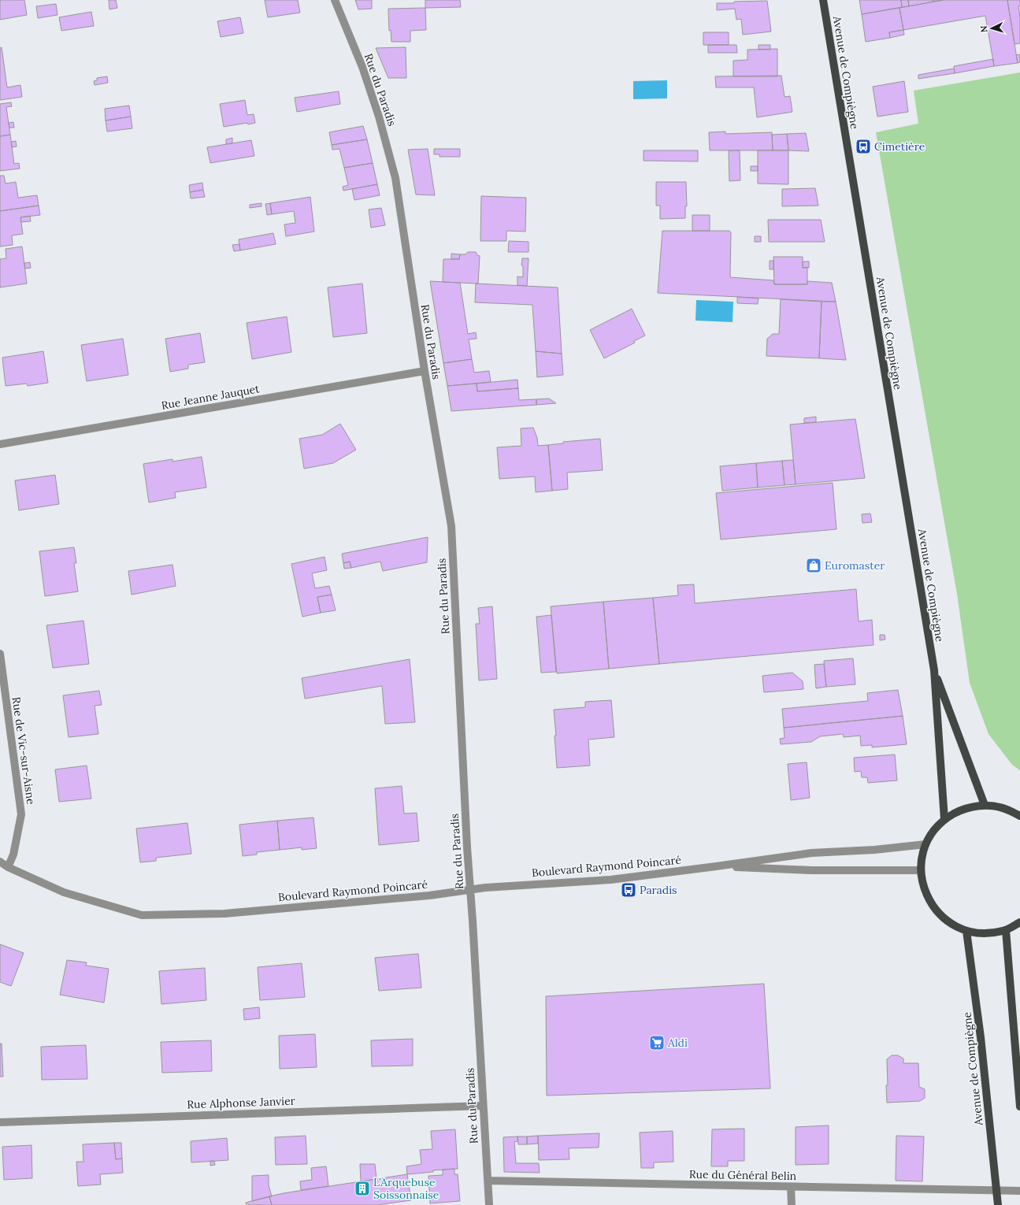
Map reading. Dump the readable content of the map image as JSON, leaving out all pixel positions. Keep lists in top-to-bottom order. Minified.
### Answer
{"streets":{"main road":["Avenue de Compiègne"],"street":["Rue du Paradis","Rue Jeanne Jauquet","Rue de Vic-sur-Aisne","Boulevard Raymond Poincaré","Rue Alphonse Janvier","Rue du Général Belin"]},"crossings":[["Avenue de Compiègne","Rue du Général Belin"],["Rue du Paradis","Rue Jeanne Jauquet"],["Rue du Paradis","Boulevard Raymond Poincaré"],["Rue du Paradis","Rue Alphonse Janvier"],["Rue du Paradis","Rue du Général Belin"],["Rue de Vic-sur-Aisne","Boulevard Raymond Poincaré"]],"places":{"bus stop":["Cimetière","Paradis"],"shop":["Euromaster"],"supermarket":["Aldi"],"building":["L'Arquebuse Soissonnaise"]},"north":"left"}
